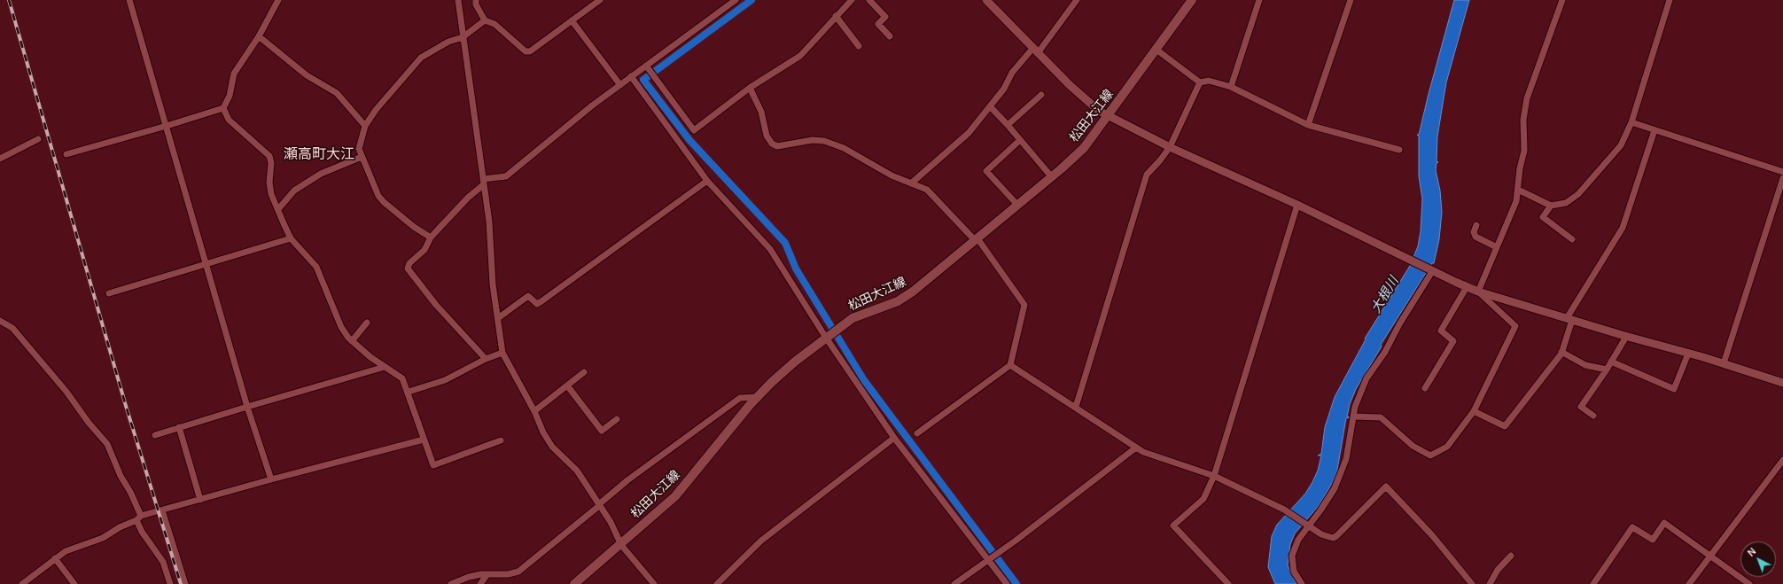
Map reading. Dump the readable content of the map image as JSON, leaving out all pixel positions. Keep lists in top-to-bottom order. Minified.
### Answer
{"streets":{"main road":["松田大江線"]},"districts":["瀬高町大江"],"water":["大根川"],"north":"top left"}
